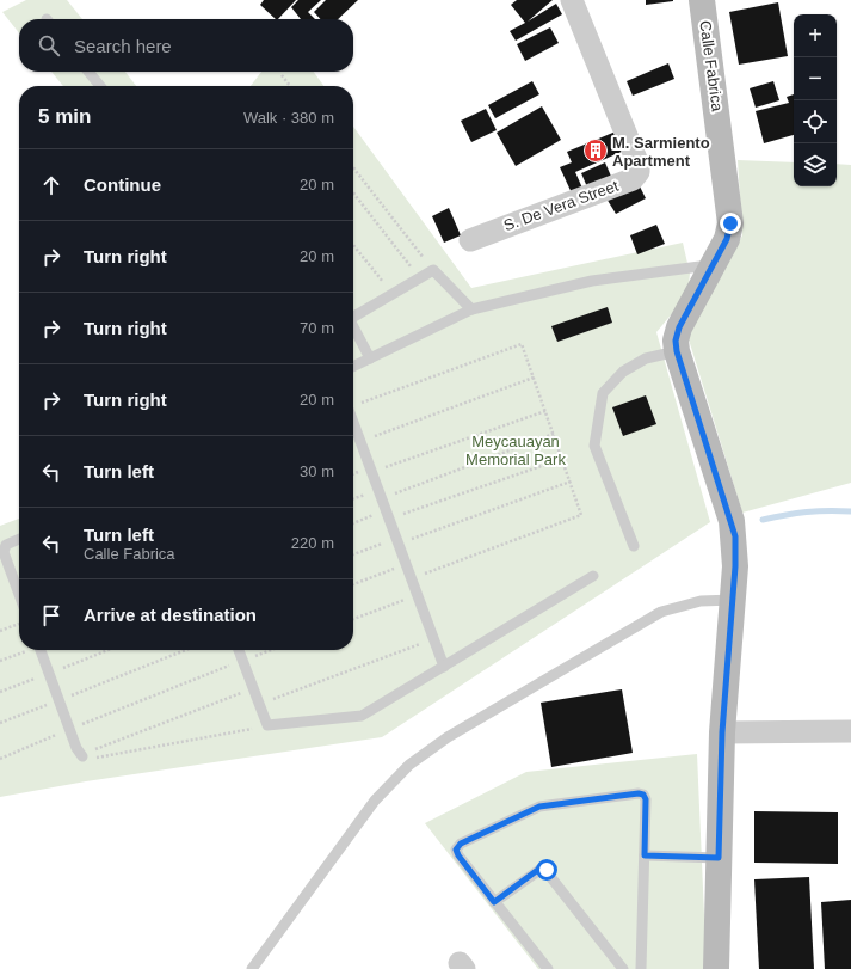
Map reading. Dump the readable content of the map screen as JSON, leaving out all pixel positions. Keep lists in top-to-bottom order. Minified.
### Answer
{"streets":{"street":["Calle Fabrica","S. De Vera Street"]},"parks":["Meycauayan Memorial Park"],"places":{"building":["M. Sarmiento Apartment"]},"page":{"map_buttons":["+","−"],"search":"Search here","heading":["5 min","Walk · 380 m"],"list":[["Continue","20 m"],["Turn right","20 m"],["Turn right","70 m"],["Turn right","20 m"],["Turn left","30 m"],["Turn left","Calle Fabrica","220 m"],"Arrive at destination"]}}
